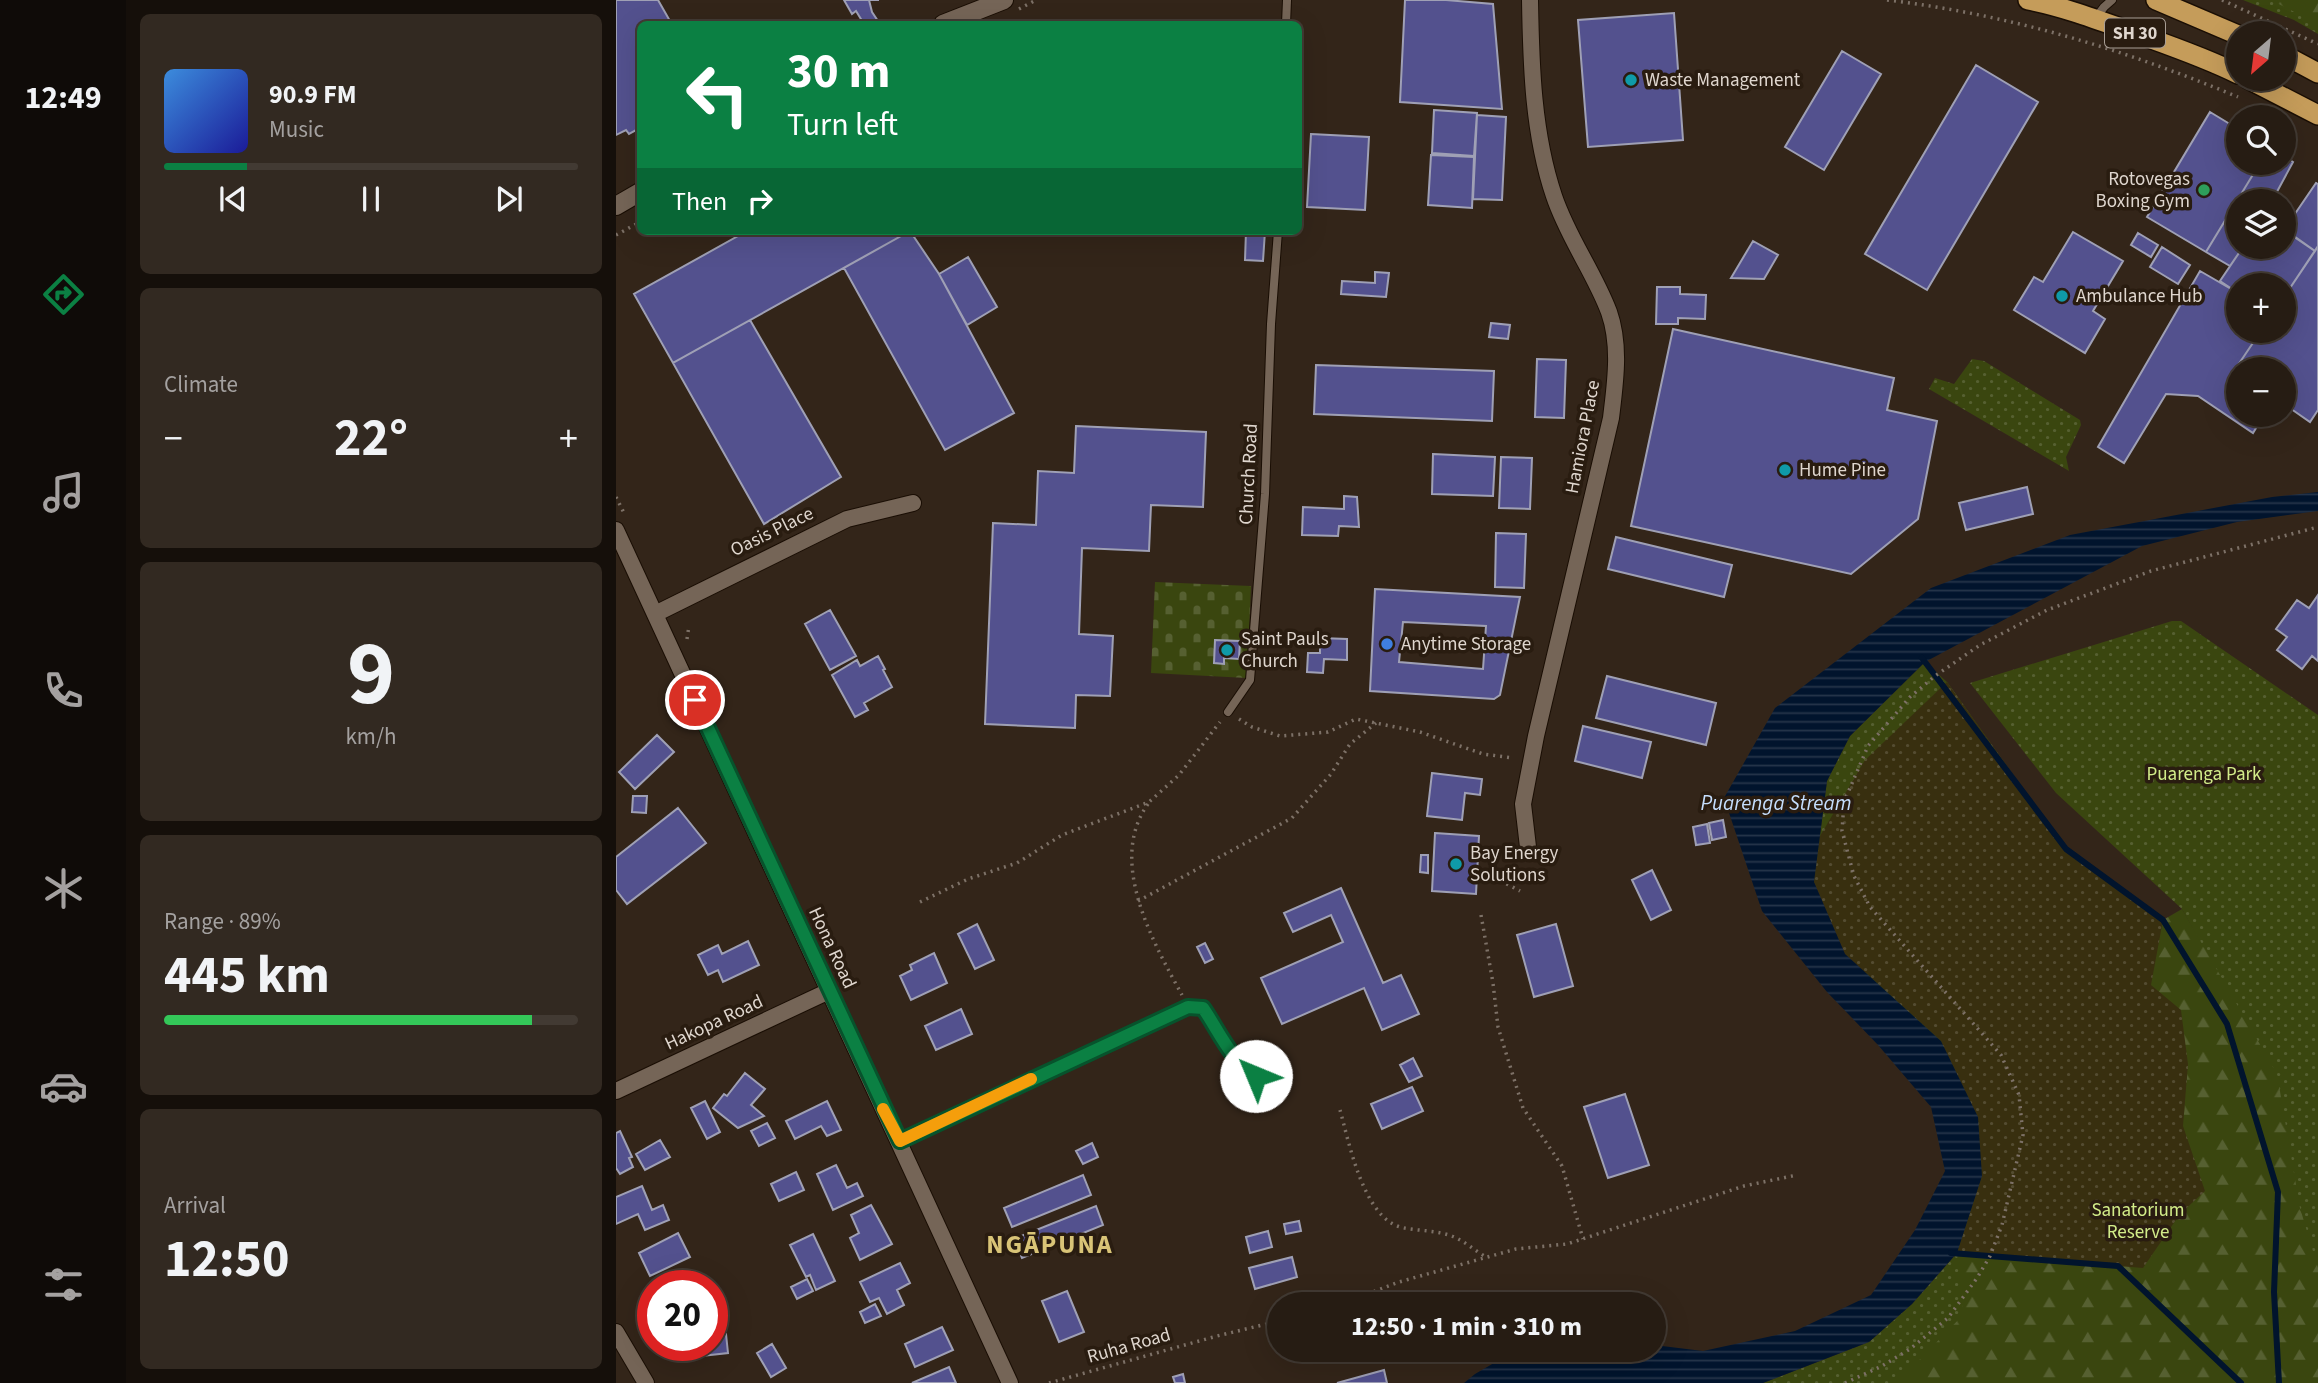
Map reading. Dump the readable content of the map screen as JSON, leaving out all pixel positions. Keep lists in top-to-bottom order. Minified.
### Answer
{"streets":{"highway":["SH 30"],"street":["Hamiora Place","Oasis Place","Hona Road","Hakopa Road"],"lane":["Church Road"],"path":["Ruha Road"]},"crossings":[["Oasis Place","Hona Road"],["Hona Road","Hakopa Road"]],"districts":["NGĀPUNA"],"water":["Puarenga Stream"],"parks":["Puarenga Park","Sanatorium Reserve"],"places":["Waste Management","Rotovegas Boxing Gym","Ambulance Hub","Hume Pine","Anytime Storage","Saint Pauls Church","Bay Energy Solutions"],"north":"bottom left","page":{"tabs":"12:49","map_buttons":["+","−"],"turn":["30 m","Turn left"],"song":["90.9 FM","Music"],"then":"Then","tile":["Climate",["9","km/h"],["Range · 89%","445 km"],["Arrival","12:50"]],"heat":["−","22°","+"],"limit":"20","trip":"12:50 · 1 min · 310 m"}}
